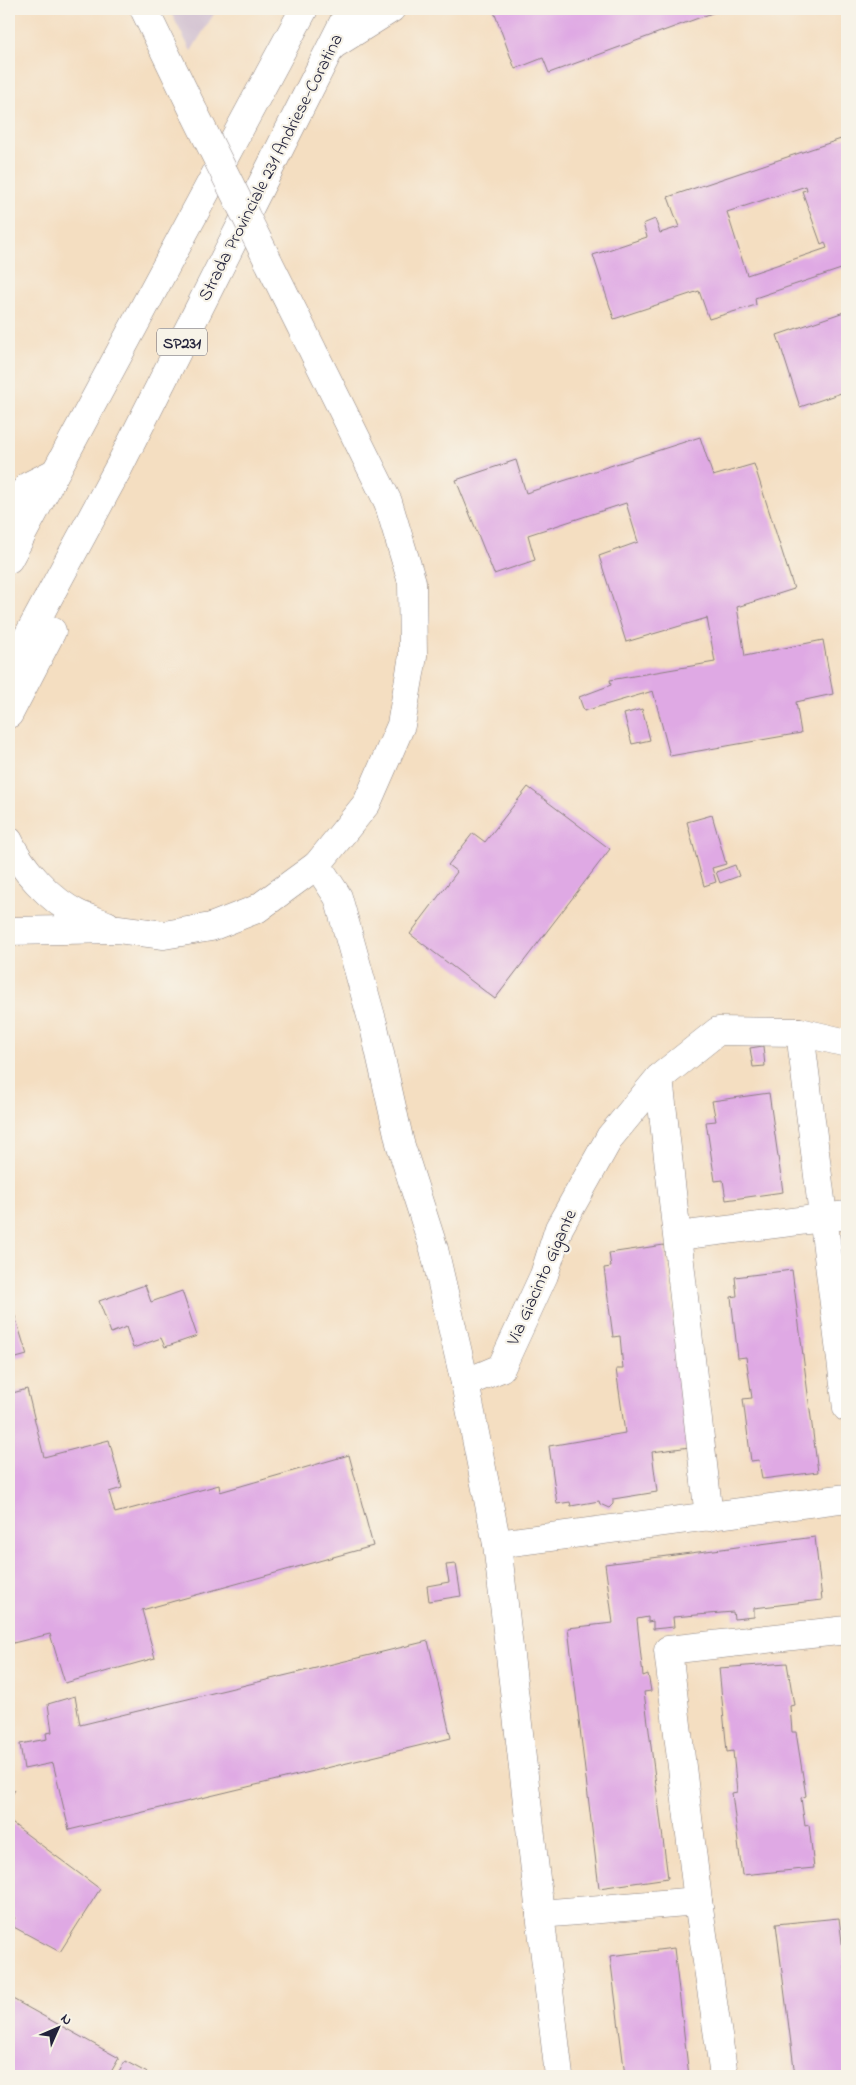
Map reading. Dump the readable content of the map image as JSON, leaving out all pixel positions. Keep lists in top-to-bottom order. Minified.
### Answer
{"streets":{"main road":["Strada Provinciale 231 Andriese-Coratina","SP231","Via Giacinto Gigante"]},"north":"top right"}
